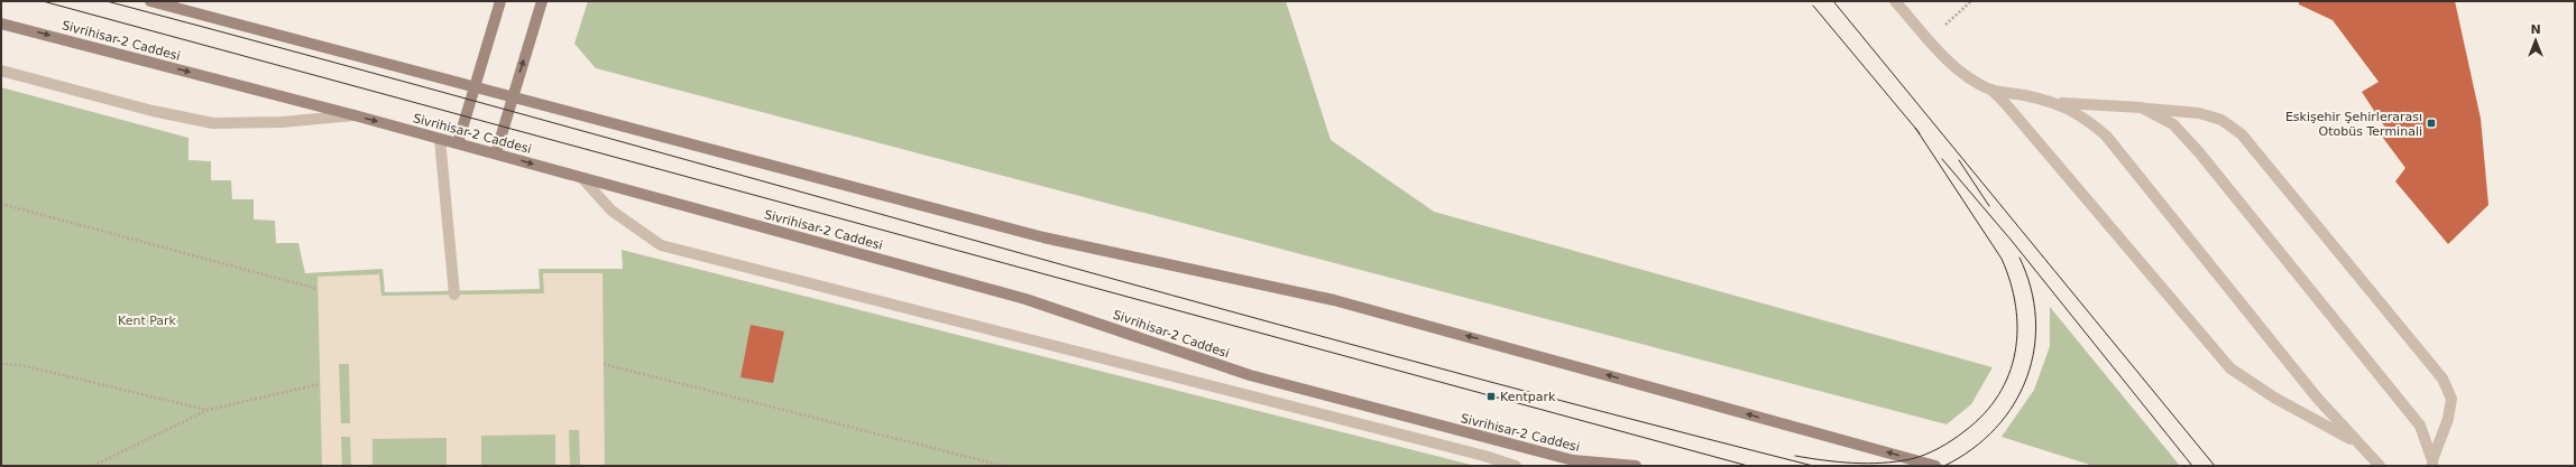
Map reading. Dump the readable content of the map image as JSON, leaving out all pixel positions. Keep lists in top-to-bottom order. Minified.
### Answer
{"streets":{"main road":["Sivrihisar-2 Caddesi"]},"parks":["Kent Park"],"places":{"transit":["Eskişehir Şehirlerarası Otobüs Terminali","Kentpark"]},"north":"top"}
